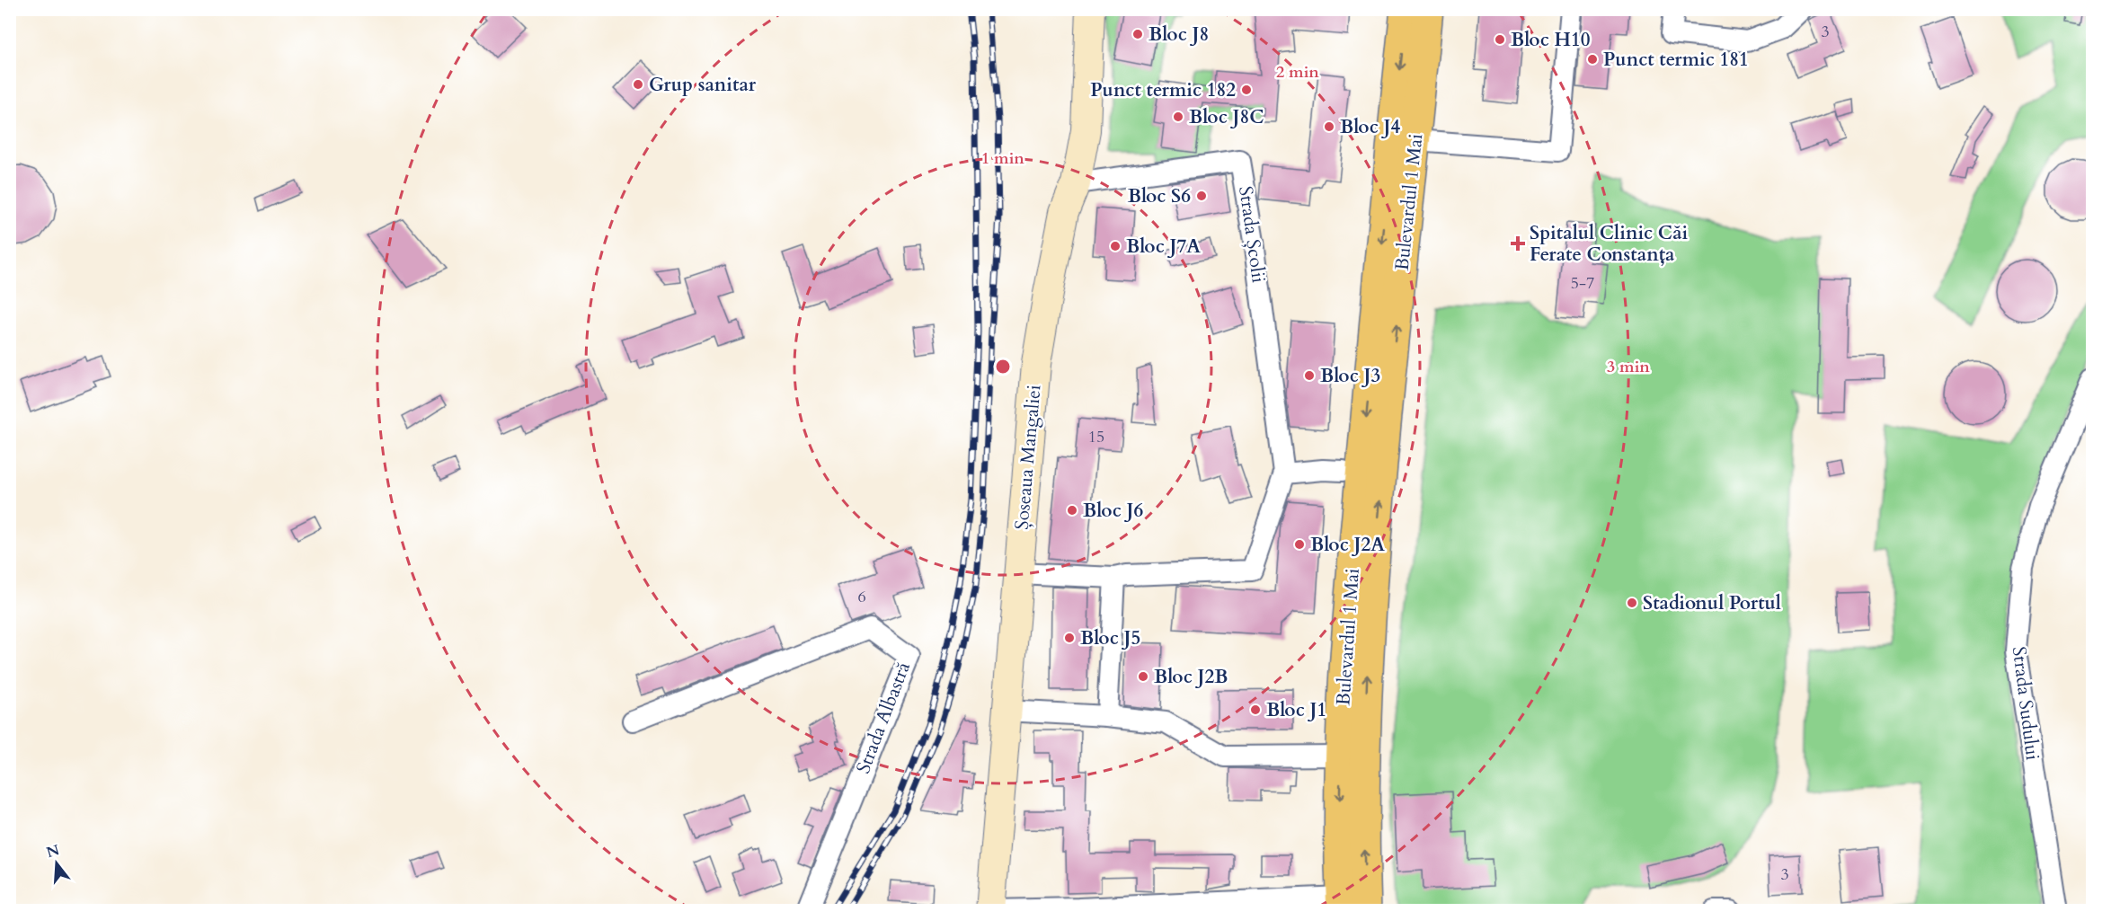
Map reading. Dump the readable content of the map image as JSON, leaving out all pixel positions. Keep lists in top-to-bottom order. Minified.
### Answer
{"streets":{"main road":["Bulevardul 1 Mai"],"street":["Strada Școlii","Șoseaua Mangaliei","Strada Sudului","Strada Albastră"]},"crossings":[["Strada Școlii","Șoseaua Mangaliei"]],"places":{"other":["Bloc J8","Bloc H10","Punct termic 181","Grup sanitar","Punct termic 182","Bloc J8C","Bloc J4","Bloc S6","Bloc J7A","Bloc J3","Bloc J6","Bloc J2A","Stadionul Portul","Bloc J5","Bloc J2B","Bloc J1"],"health":["Spitalul Clinic Căi Ferate Constanța"]},"house_numbers":["3","5-7","15","6","3"],"north":"top","rings":["2 min","1 min","3 min"]}
